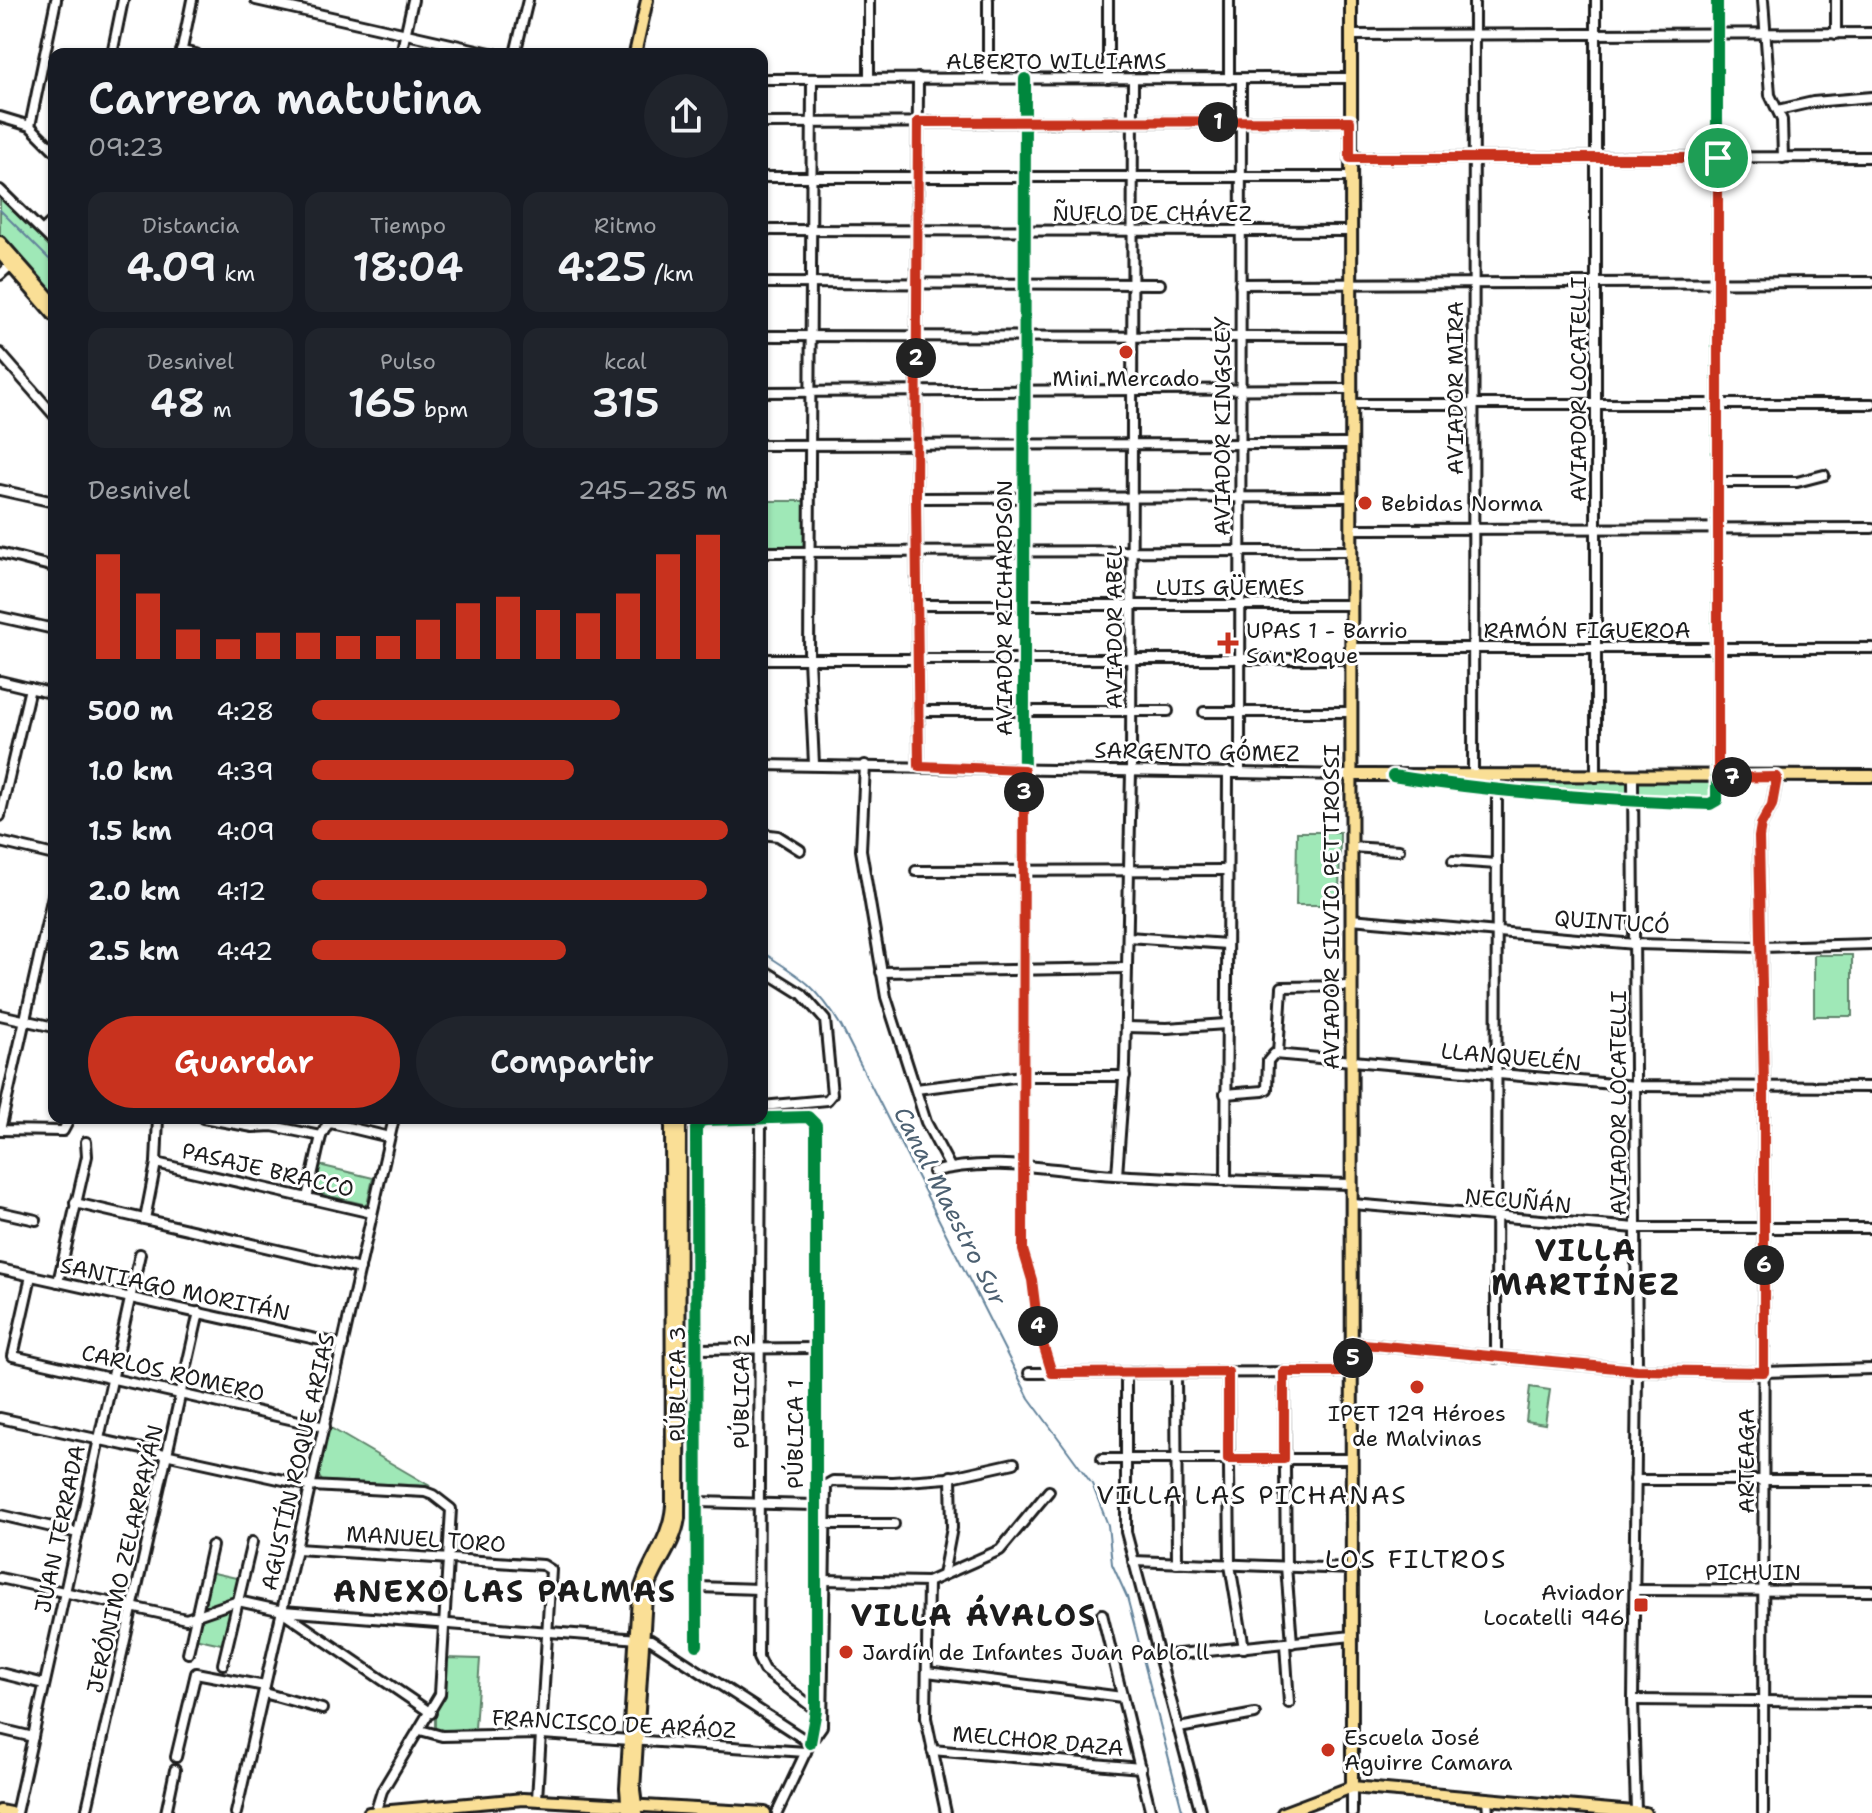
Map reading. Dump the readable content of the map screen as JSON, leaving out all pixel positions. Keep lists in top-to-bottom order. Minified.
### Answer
{"streets":{"main road":["SARGENTO GÓMEZ","AVIADOR SILVIO PETTIROSSI"],"street":["ALBERTO WILLIAMS","ÑUFLO DE CHÁVEZ","AVIADOR MIRA","AVIADOR LOCATELLI","AVIADOR KINGSLEY","LUIS GÜEMES","AVIADOR RICHARDSON","AVIADOR ABEL","RAMÓN FIGUEROA","QUINTUCÓ","LLANQUELÉN","PASAJE BRACCO","NECUÑÁN","SANTIAGO MORITÁN","CARLOS ROMERO","PÚBLICA 3","PÚBLICA 2","PÚBLICA 1","ARTEAGA","AGUSTÍN ROQUE ARIAS","JUAN TERRADA","MANUEL TORO","JERÓNIMO ZELARRAYÁN","PICHUIN","FRANCISCO DE ARÁOZ","MELCHOR DAZA"]},"crossings":[["ALBERTO WILLIAMS","AVIADOR KINGSLEY"],["ALBERTO WILLIAMS","AVIADOR RICHARDSON"],["ALBERTO WILLIAMS","AVIADOR ABEL"],["ALBERTO WILLIAMS","AVIADOR SILVIO PETTIROSSI"],["ÑUFLO DE CHÁVEZ","AVIADOR KINGSLEY"],["ÑUFLO DE CHÁVEZ","AVIADOR RICHARDSON"],["ÑUFLO DE CHÁVEZ","AVIADOR ABEL"],["ÑUFLO DE CHÁVEZ","AVIADOR SILVIO PETTIROSSI"],["AVIADOR MIRA","RAMÓN FIGUEROA"],["AVIADOR MIRA","SARGENTO GÓMEZ"],["AVIADOR LOCATELLI","RAMÓN FIGUEROA"],["AVIADOR LOCATELLI","SARGENTO GÓMEZ"],["AVIADOR LOCATELLI","QUINTUCÓ"],["AVIADOR LOCATELLI","LLANQUELÉN"],["AVIADOR LOCATELLI","NECUÑÁN"],["AVIADOR LOCATELLI","PICHUIN"],["AVIADOR KINGSLEY","LUIS GÜEMES"],["AVIADOR KINGSLEY","RAMÓN FIGUEROA"],["AVIADOR KINGSLEY","SARGENTO GÓMEZ"],["LUIS GÜEMES","AVIADOR RICHARDSON"],["LUIS GÜEMES","AVIADOR ABEL"],["LUIS GÜEMES","AVIADOR SILVIO PETTIROSSI"],["AVIADOR RICHARDSON","RAMÓN FIGUEROA"],["AVIADOR RICHARDSON","SARGENTO GÓMEZ"],["AVIADOR ABEL","RAMÓN FIGUEROA"],["AVIADOR ABEL","SARGENTO GÓMEZ"],["RAMÓN FIGUEROA","AVIADOR SILVIO PETTIROSSI"],["SARGENTO GÓMEZ","AVIADOR SILVIO PETTIROSSI"],["SARGENTO GÓMEZ","ARTEAGA"],["AVIADOR SILVIO PETTIROSSI","QUINTUCÓ"],["AVIADOR SILVIO PETTIROSSI","LLANQUELÉN"],["AVIADOR SILVIO PETTIROSSI","NECUÑÁN"],["QUINTUCÓ","ARTEAGA"],["LLANQUELÉN","ARTEAGA"],["PASAJE BRACCO","AGUSTÍN ROQUE ARIAS"],["NECUÑÁN","ARTEAGA"],["SANTIAGO MORITÁN","CARLOS ROMERO"],["SANTIAGO MORITÁN","AGUSTÍN ROQUE ARIAS"],["SANTIAGO MORITÁN","JUAN TERRADA"],["SANTIAGO MORITÁN","JERÓNIMO ZELARRAYÁN"],["CARLOS ROMERO","AGUSTÍN ROQUE ARIAS"],["CARLOS ROMERO","JUAN TERRADA"],["CARLOS ROMERO","JERÓNIMO ZELARRAYÁN"],["PÚBLICA 2","PÚBLICA 1"],["PÚBLICA 1","FRANCISCO DE ARÁOZ"],["ARTEAGA","PICHUIN"],["AGUSTÍN ROQUE ARIAS","MANUEL TORO"]],"districts":["VILLA MARTÍNEZ","VILLA LAS PICHANAS","LOS FILTROS","ANEXO LAS PALMAS","VILLA ÁVALOS"],"water":["Canal Maestro Sur"],"places":{"other":["Mini Mercado","Bebidas Norma","IPET 129 Héroes de Malvinas","Jardín de Infantes Juan Pablo ll","Escuela José Aguirre Camara"],"health":["UPAS 1 - Barrio San Roque"],"transit":["Aviador Locatelli 946"]},"page":{"heading":["Carrera matutina","09:23"],"pins":["1","2","7","3","6","4","5"],"stats":[["Distancia","4.09 km"],["Tiempo","18:04"],["Ritmo","4:25 /km"],["Desnivel","48 m"],["Pulso","165 bpm"],["kcal","315"]],"chart":["Desnivel","245–285 m"],"list":[{"name":"500 m","note":"4:28"},{"name":"1.0 km","note":"4:39"},{"name":"1.5 km","note":"4:09"},{"name":"2.0 km","note":"4:12"},{"name":"2.5 km","note":"4:42"}],"buttons":["Guardar","Compartir"]}}
